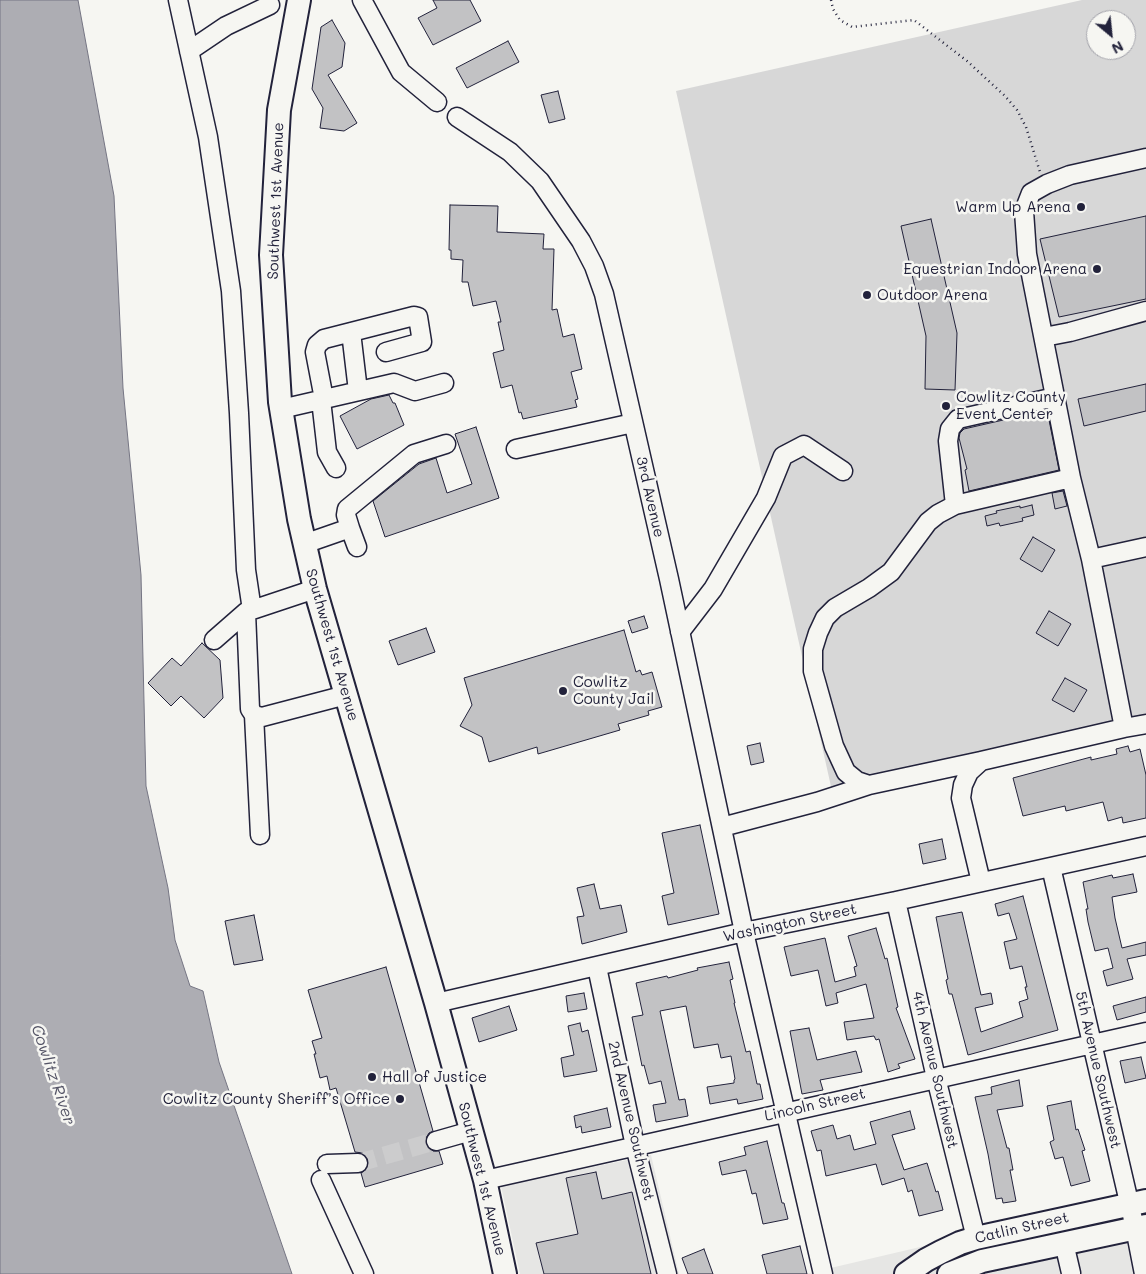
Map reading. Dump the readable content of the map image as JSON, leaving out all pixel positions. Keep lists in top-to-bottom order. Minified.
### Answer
{"streets":{"main road":["Southwest 1st Avenue","Catlin Street"],"street":["3rd Avenue","Washington Street","4th Avenue Southwest","5th Avenue Southwest","Lincoln Street","2nd Avenue Southwest"]},"crossings":[["Southwest 1st Avenue","Washington Street"],["Southwest 1st Avenue","Lincoln Street"],["3rd Avenue","Washington Street"],["3rd Avenue","Lincoln Street"],["Washington Street","4th Avenue Southwest"],["Washington Street","5th Avenue Southwest"],["Washington Street","2nd Avenue Southwest"],["4th Avenue Southwest","Lincoln Street"],["4th Avenue Southwest","Catlin Street"],["5th Avenue Southwest","Lincoln Street"],["5th Avenue Southwest","Catlin Street"],["Lincoln Street","2nd Avenue Southwest"]],"water":["Cowlitz River"],"places":["Warm Up Arena","Equestrian Indoor Arena","Outdoor Arena","Cowlitz County Event Center","Cowlitz County Jail","Hall of Justice","Cowlitz County Sheriff’s Office"],"north":"bottom right"}
